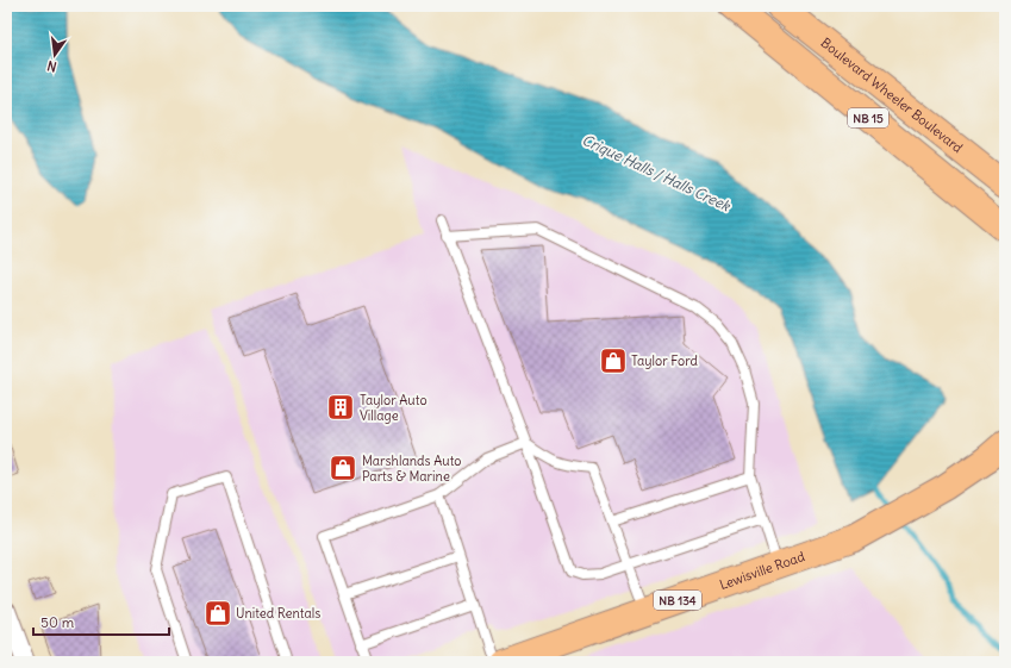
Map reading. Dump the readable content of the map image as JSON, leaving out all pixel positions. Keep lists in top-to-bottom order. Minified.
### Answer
{"streets":{"main road":["Boulevard Wheeler Boulevard","NB 15","Lewisville Road","NB 134"]},"water":["Crique Halls / Halls Creek"],"places":{"shop":["Taylor Ford","Marshlands Auto Parts & Marine","United Rentals"],"building":["Taylor Auto Village"]},"scale_bar":"50 m","north":"bottom"}
